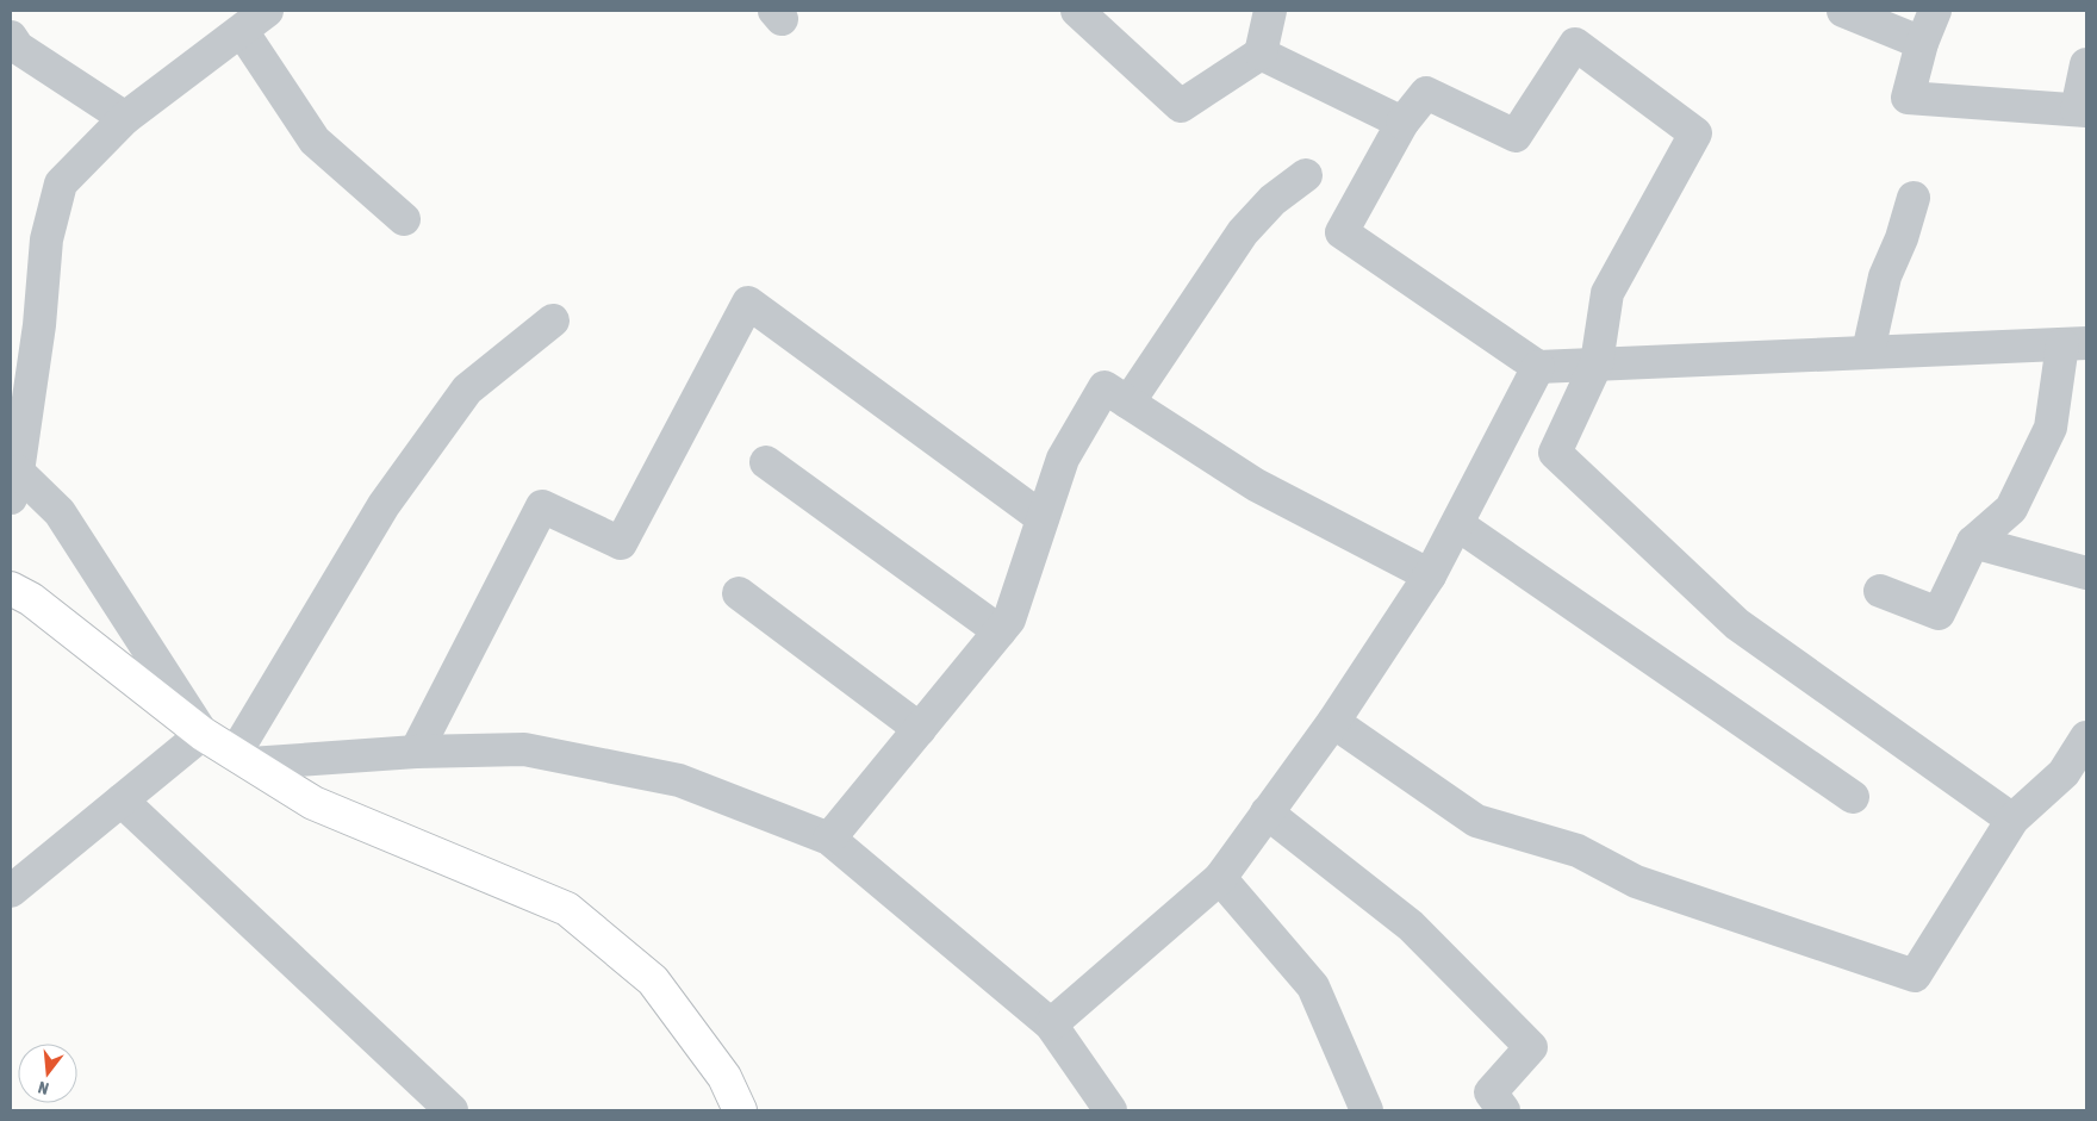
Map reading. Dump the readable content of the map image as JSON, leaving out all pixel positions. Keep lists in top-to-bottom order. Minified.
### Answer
{"north":"bottom"}
